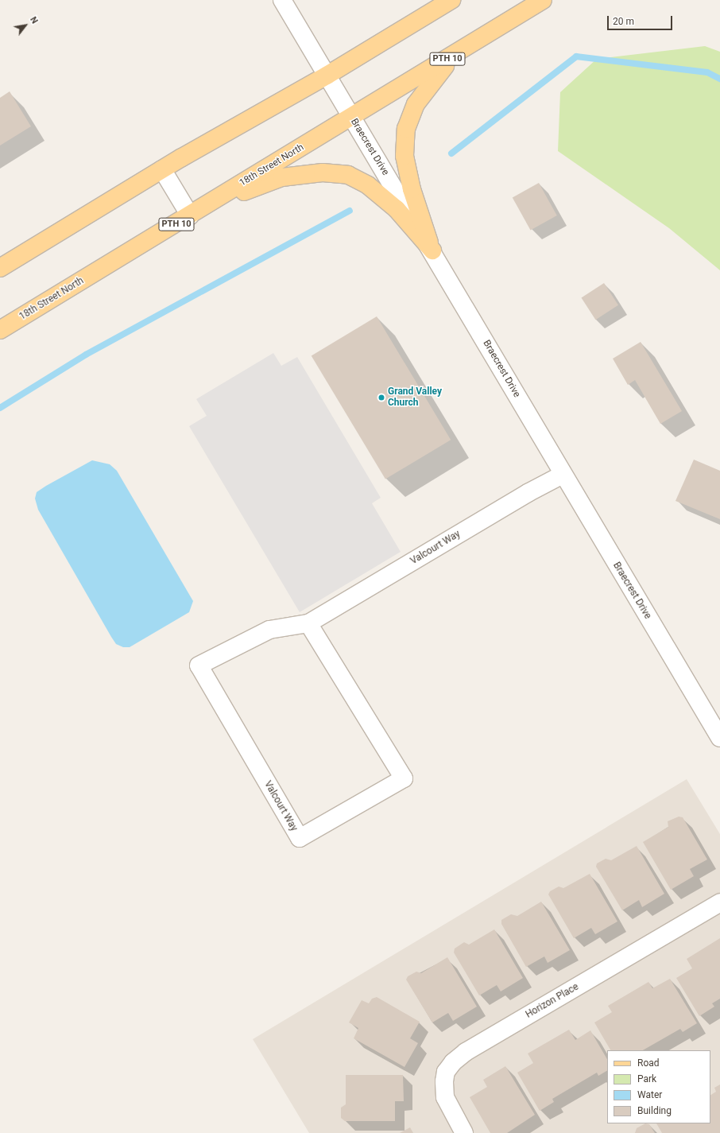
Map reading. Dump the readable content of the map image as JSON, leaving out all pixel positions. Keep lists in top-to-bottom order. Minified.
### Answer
{"streets":{"main road":["PTH 10","18th Street North"],"street":["Braecrest Drive","Valcourt Way","Horizon Place"]},"crossings":[["Braecrest Drive","18th Street North"],["Braecrest Drive","Valcourt Way"]],"places":["Grand Valley Church"],"legend":["Road","Park","Water","Building"],"scale_bar":"20 m","north":"top right"}
